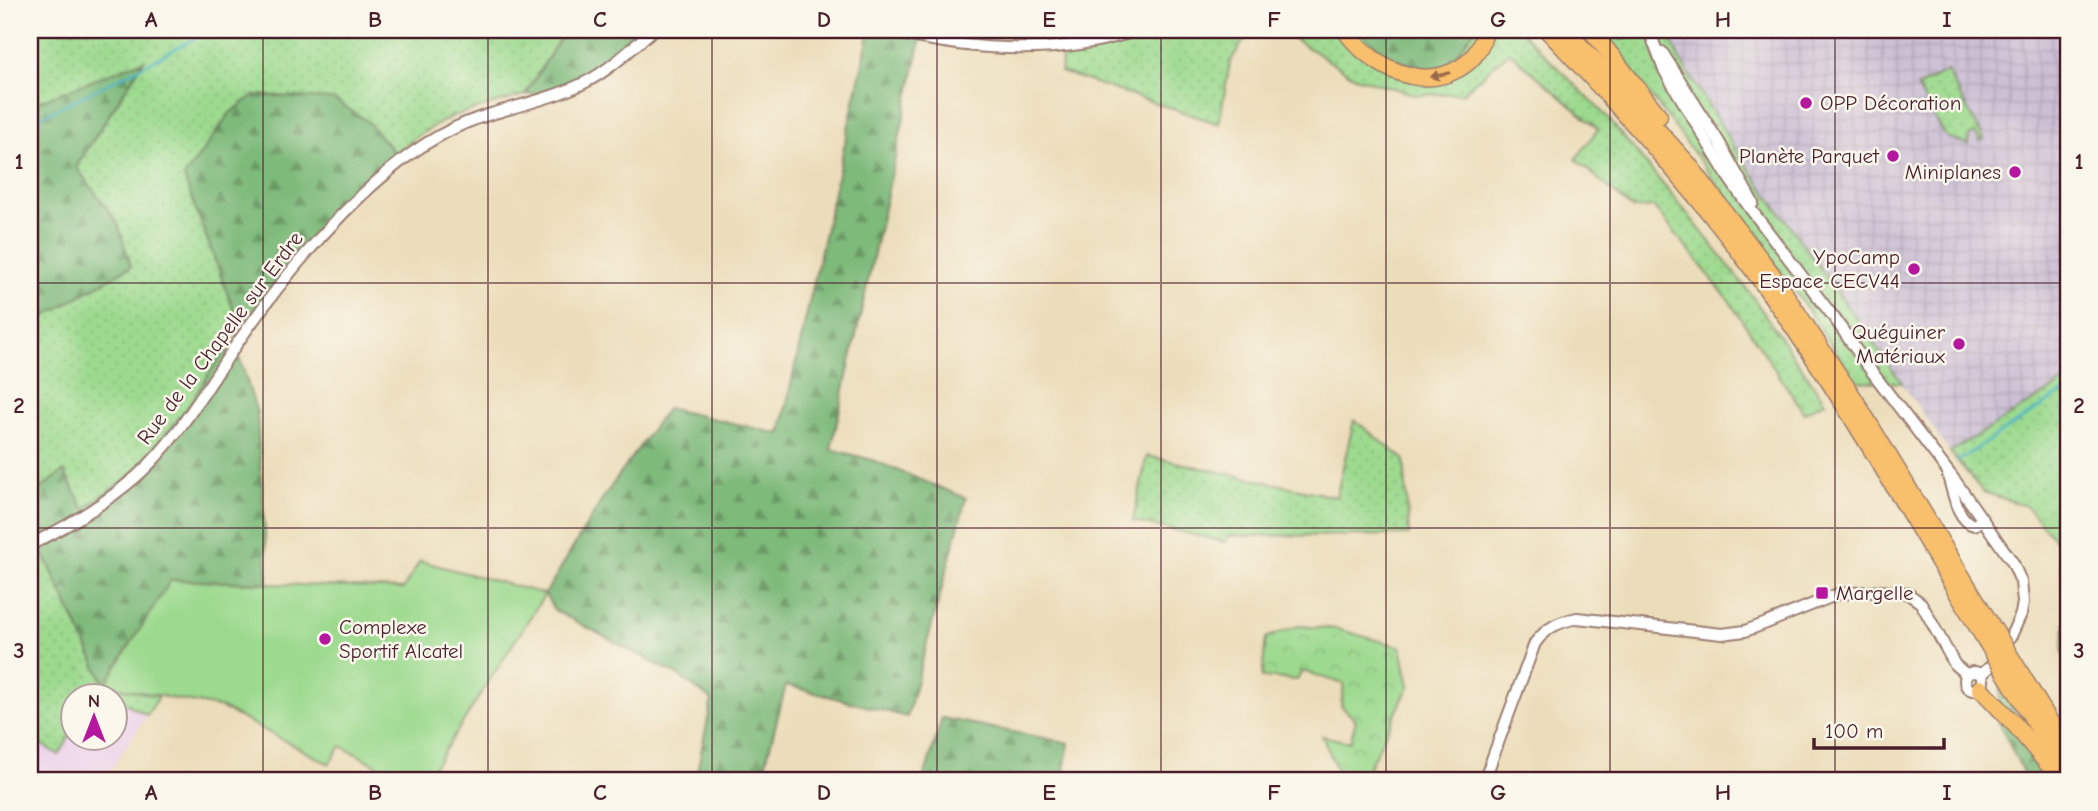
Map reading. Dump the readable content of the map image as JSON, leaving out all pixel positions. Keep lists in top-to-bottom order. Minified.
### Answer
{"streets":{"street":["Rue de la Chapelle sur Erdre"]},"places":{"other":["OPP Décoration","Planète Parquet","Miniplanes","YpoCamp Espace CECV44","Quéguiner Matériaux","Complexe Sportif Alcatel"],"transit":["Margelle"]},"scale_bar":"100 m","north":"top","grid":{"columns":["A","B","C","D","E","F","G","H","I"],"rows":["1","2","3"]}}
